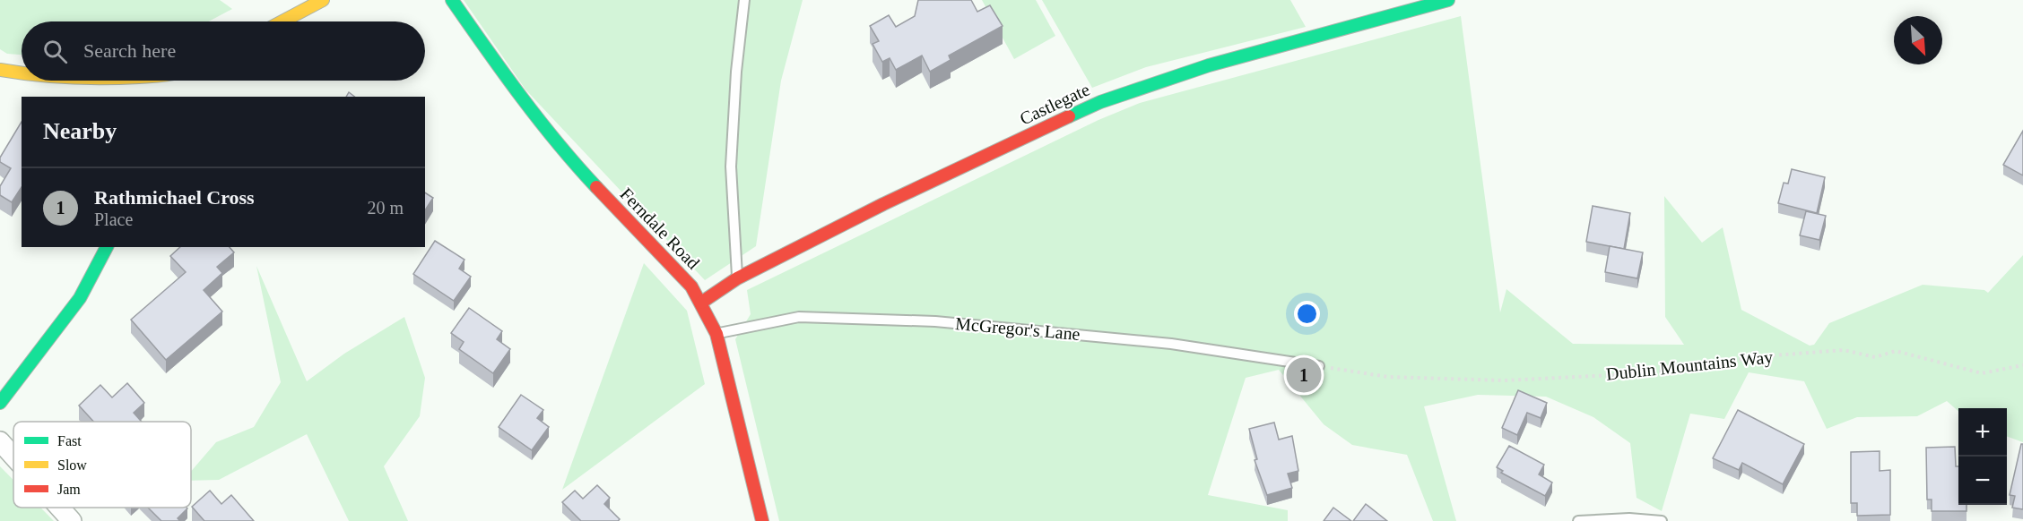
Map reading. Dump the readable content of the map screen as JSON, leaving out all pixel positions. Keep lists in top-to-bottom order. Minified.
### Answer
{"streets":{"street":["Castlegate","Ferndale Road"],"lane":["McGregor's Lane"],"path":["Dublin Mountains Way"]},"crossings":[["Castlegate","Ferndale Road"],["Ferndale Road","McGregor's Lane"],["McGregor's Lane","Dublin Mountains Way"]],"legend":["Fast","Slow","Jam"],"north":"bottom right","page":{"search":"Search here","heading":"Nearby","list":[{"mark":"1","name":"Rathmichael Cross","note":"Place","value":"20 m"}],"pins":"1","map_buttons":["+","−"]}}
